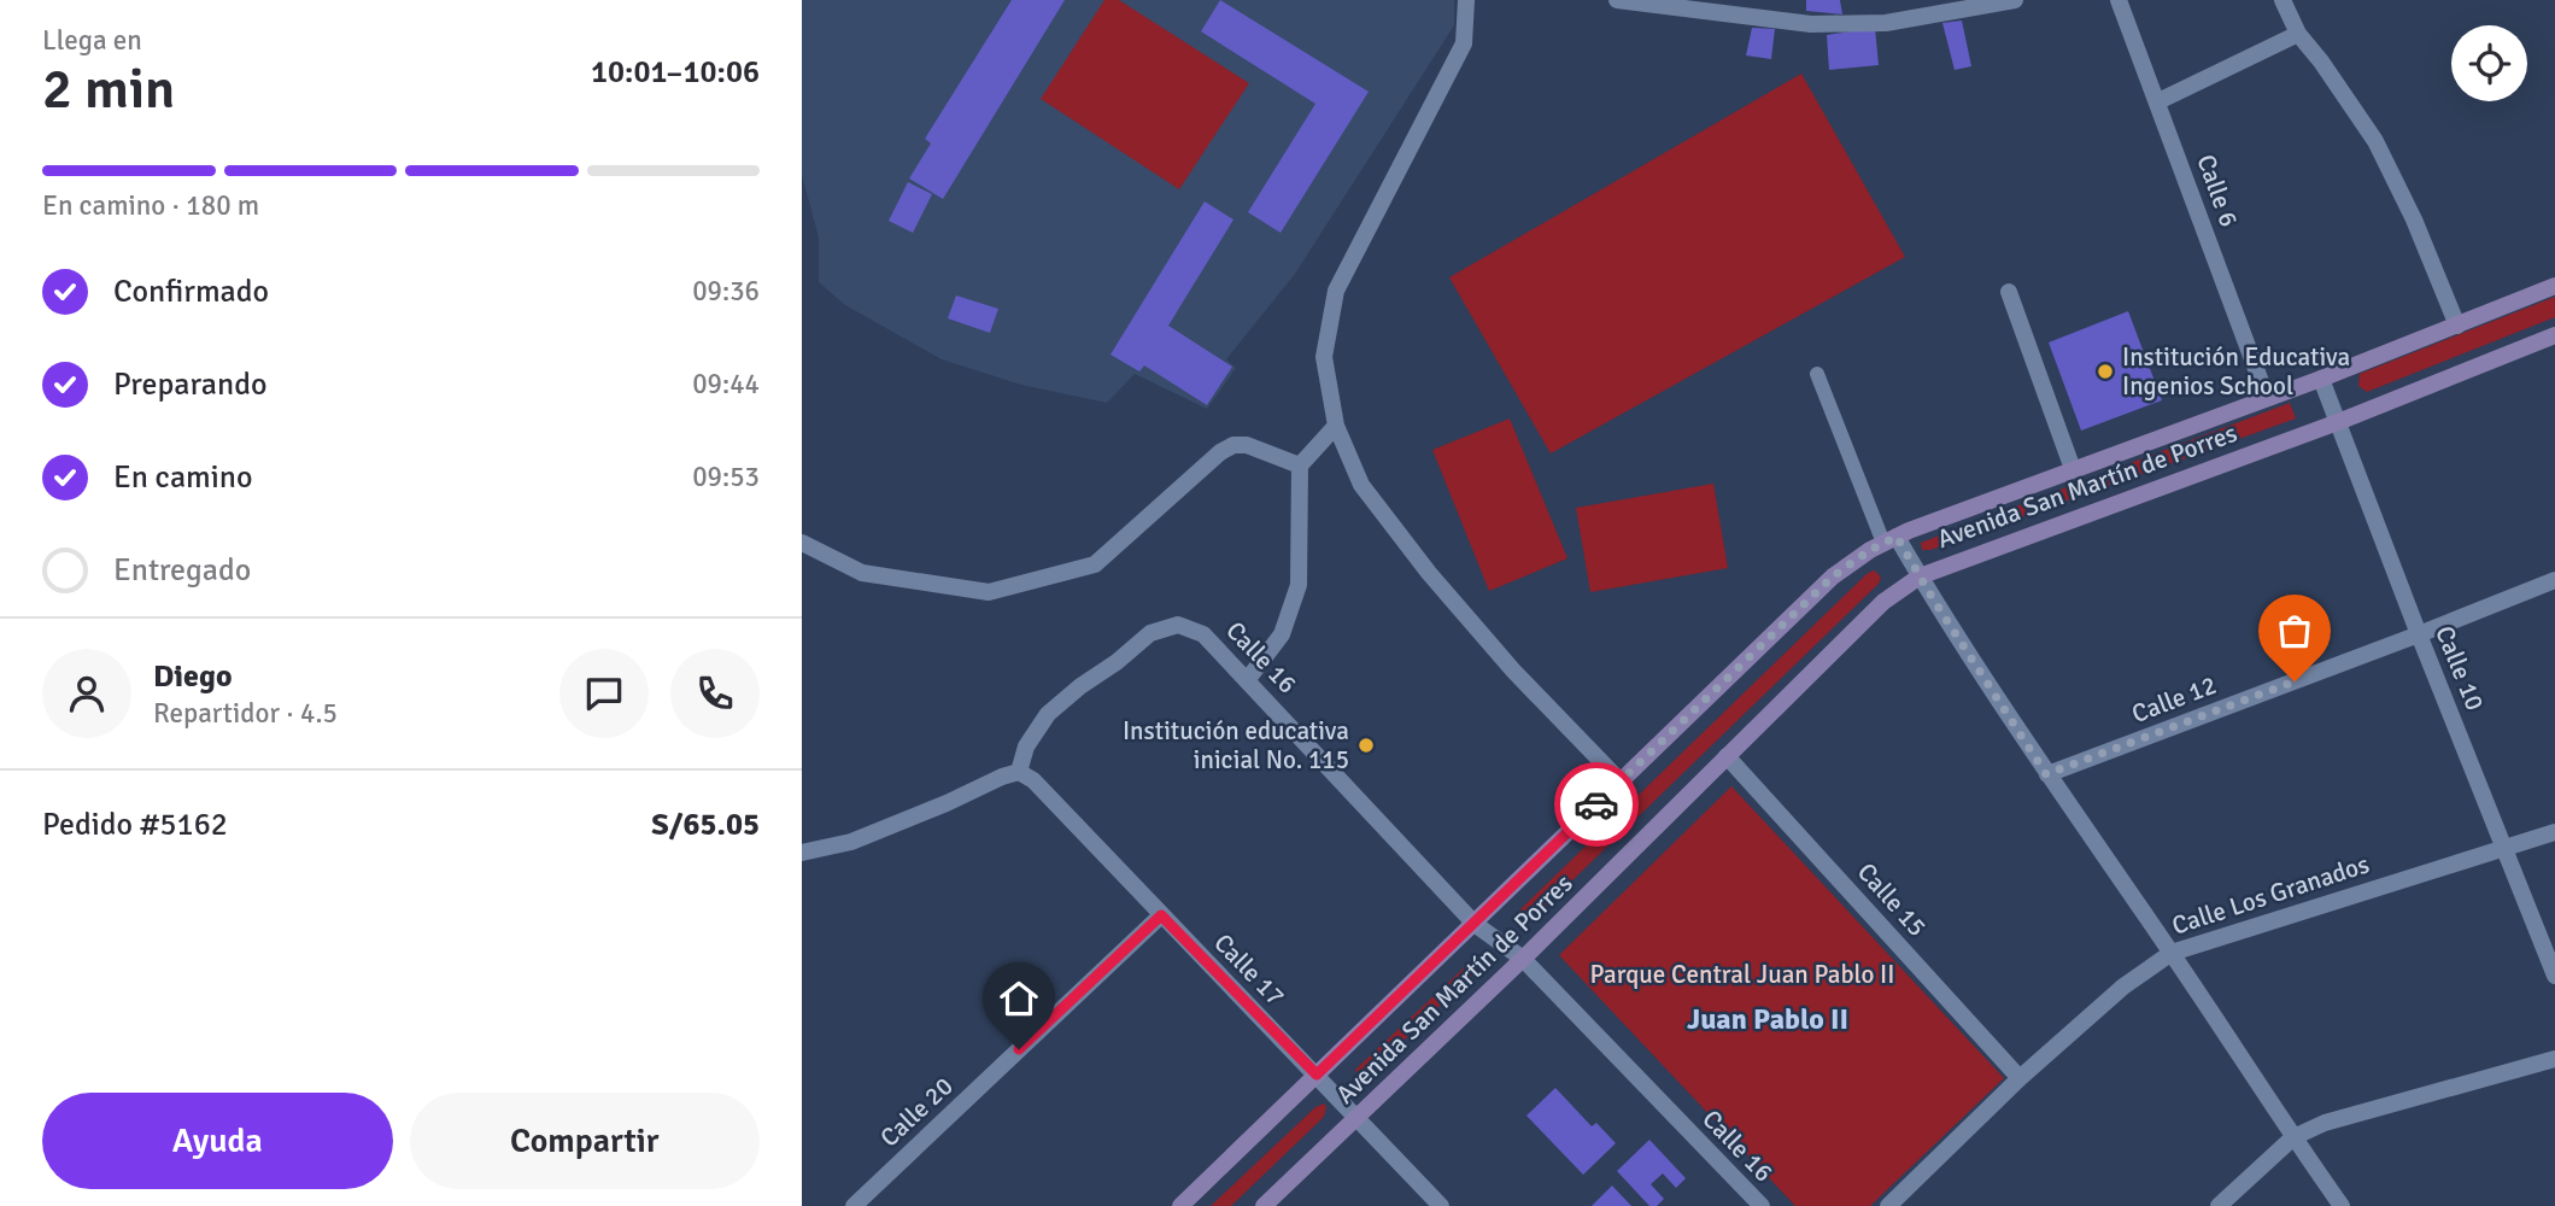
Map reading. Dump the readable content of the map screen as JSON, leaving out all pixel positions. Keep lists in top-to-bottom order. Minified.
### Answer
{"streets":{"main road":["Avenida San Martín de Porres"],"street":["Calle 6","Calle 16","Calle 10","Calle 12","Calle Los Granados","Calle 15","Calle 17","Calle 20"]},"crossings":[["Calle 6","Avenida San Martín de Porres"],["Avenida San Martín de Porres","Calle 16"],["Avenida San Martín de Porres","Calle 10"],["Avenida San Martín de Porres","Calle 15"],["Avenida San Martín de Porres","Calle 17"],["Calle 16","Calle 17"],["Calle 10","Calle 12"],["Calle 10","Calle Los Granados"],["Calle Los Granados","Calle 15"],["Calle 17","Calle 20"]],"districts":["Juan Pablo II"],"parks":["Parque Central Juan Pablo II"],"places":["Institución Educativa Ingenios School","Institución educativa inicial No. 115"],"page":{"heading":["2 min","Llega en","10:01–10:06"],"panel":["Diego","Repartidor · 4.5","Pedido #5162","S/65.05"],"bar":"En camino · 180 m","list":[["Confirmado","09:36"],["Preparando","09:44"],["En camino","09:53"],"Entregado"],"buttons":["Ayuda","Compartir"]}}
